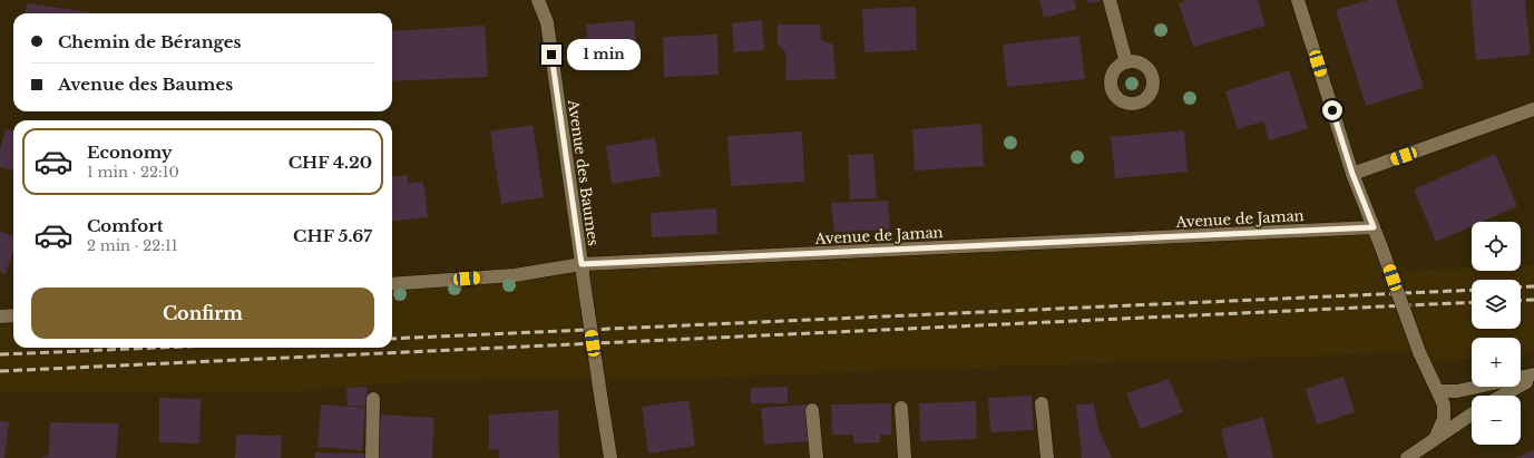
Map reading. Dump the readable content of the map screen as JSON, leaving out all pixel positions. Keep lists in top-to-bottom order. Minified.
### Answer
{"streets":{"street":["Avenue des Baumes","Avenue de Jaman"]},"crossings":[["Avenue des Baumes","Avenue de Jaman"]],"page":{"banner":["Chemin de Béranges","Avenue des Baumes"],"bubble":"1 min","list":[{"name":"Economy","note":"1 min · 22:10","value":"CHF 4.20"},{"name":"Comfort","note":"2 min · 22:11","value":"CHF 5.67"}],"map_buttons":["+","−"],"buttons":"Confirm"}}
